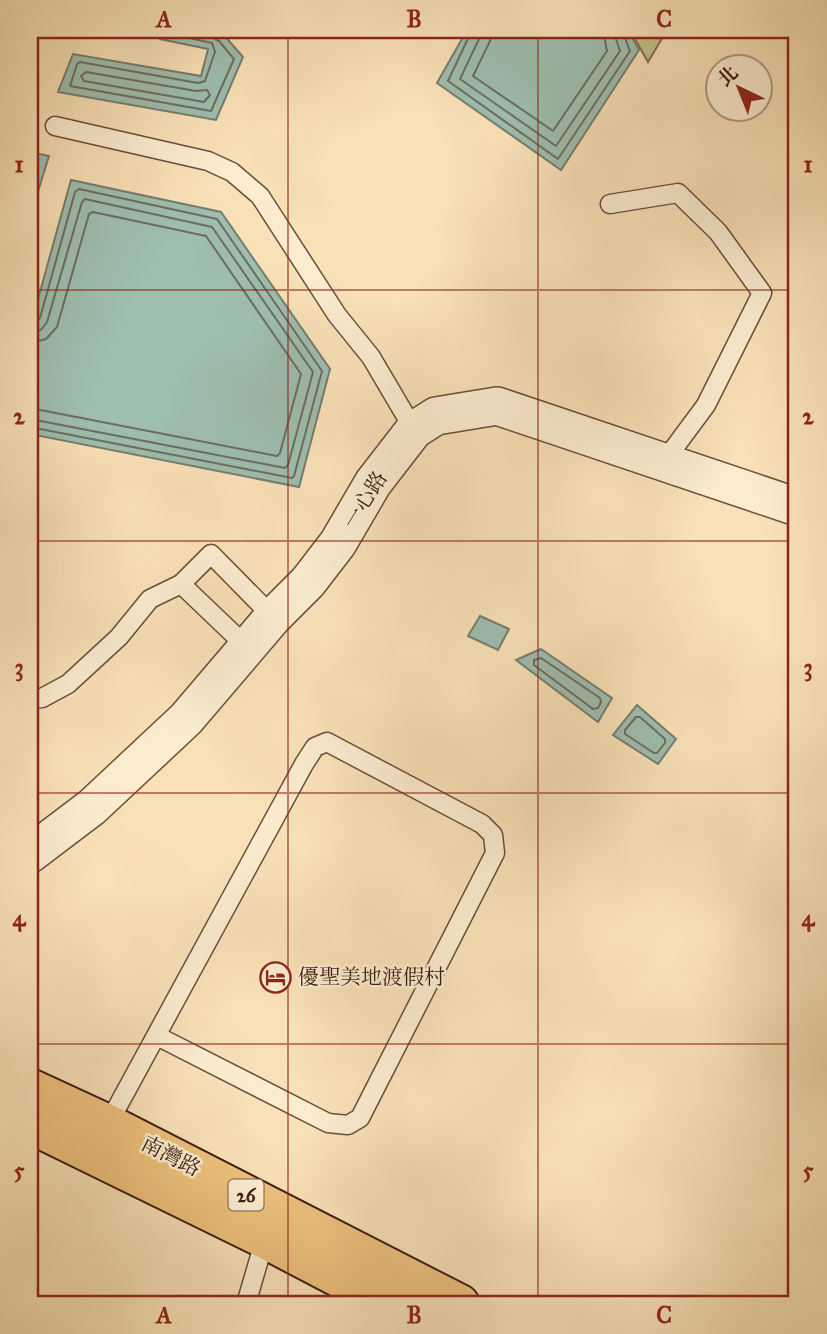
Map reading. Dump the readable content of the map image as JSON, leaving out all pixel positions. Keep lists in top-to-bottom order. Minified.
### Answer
{"streets":{"main road":["南灣路","26"],"street":["一心路"]},"places":{"hotel":["優聖美地渡假村"]},"north":"top left","grid":{"columns":["A","B","C"],"rows":["1","2","3","4","5"]}}
